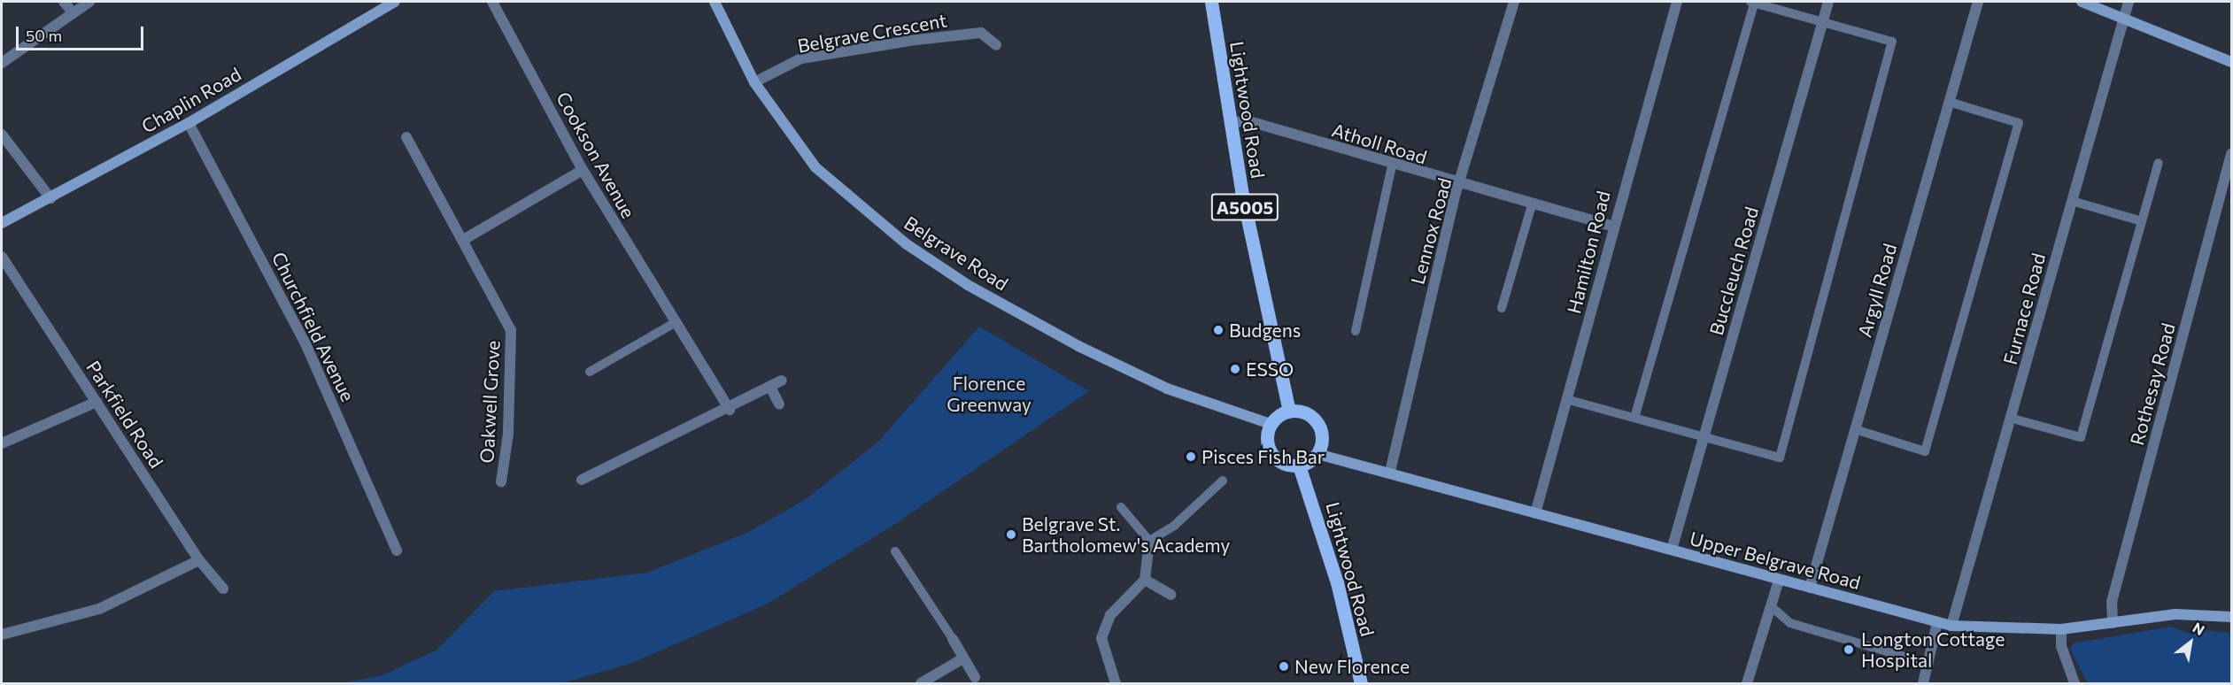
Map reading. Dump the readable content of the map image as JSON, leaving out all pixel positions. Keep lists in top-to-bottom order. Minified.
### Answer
{"streets":{"main road":["Lightwood Road","A5005"],"street":["Belgrave Crescent","Chaplin Road","Atholl Road","Cookson Avenue","Lennox Road","Hamilton Road","Belgrave Road","Buccleuch Road","Argyll Road","Furnace Road","Churchfield Avenue","Rothesay Road","Oakwell Grove","Parkfield Road","Upper Belgrave Road"]},"crossings":[["Belgrave Crescent","Belgrave Road"],["Chaplin Road","Churchfield Avenue"],["Lightwood Road","Atholl Road"],["Lightwood Road","Belgrave Road"],["Lightwood Road","Upper Belgrave Road"],["Atholl Road","Lennox Road"],["Atholl Road","Hamilton Road"],["Lennox Road","Upper Belgrave Road"],["Hamilton Road","Upper Belgrave Road"],["Belgrave Road","Upper Belgrave Road"],["Buccleuch Road","Upper Belgrave Road"],["Argyll Road","Upper Belgrave Road"],["Furnace Road","Upper Belgrave Road"],["Rothesay Road","Upper Belgrave Road"]],"parks":["Florence Greenway"],"places":["Budgens","ESSO","Pisces Fish Bar","Belgrave St. Bartholomew's Academy","Longton Cottage Hospital","New Florence"],"scale_bar":"50 m","north":"top right"}
